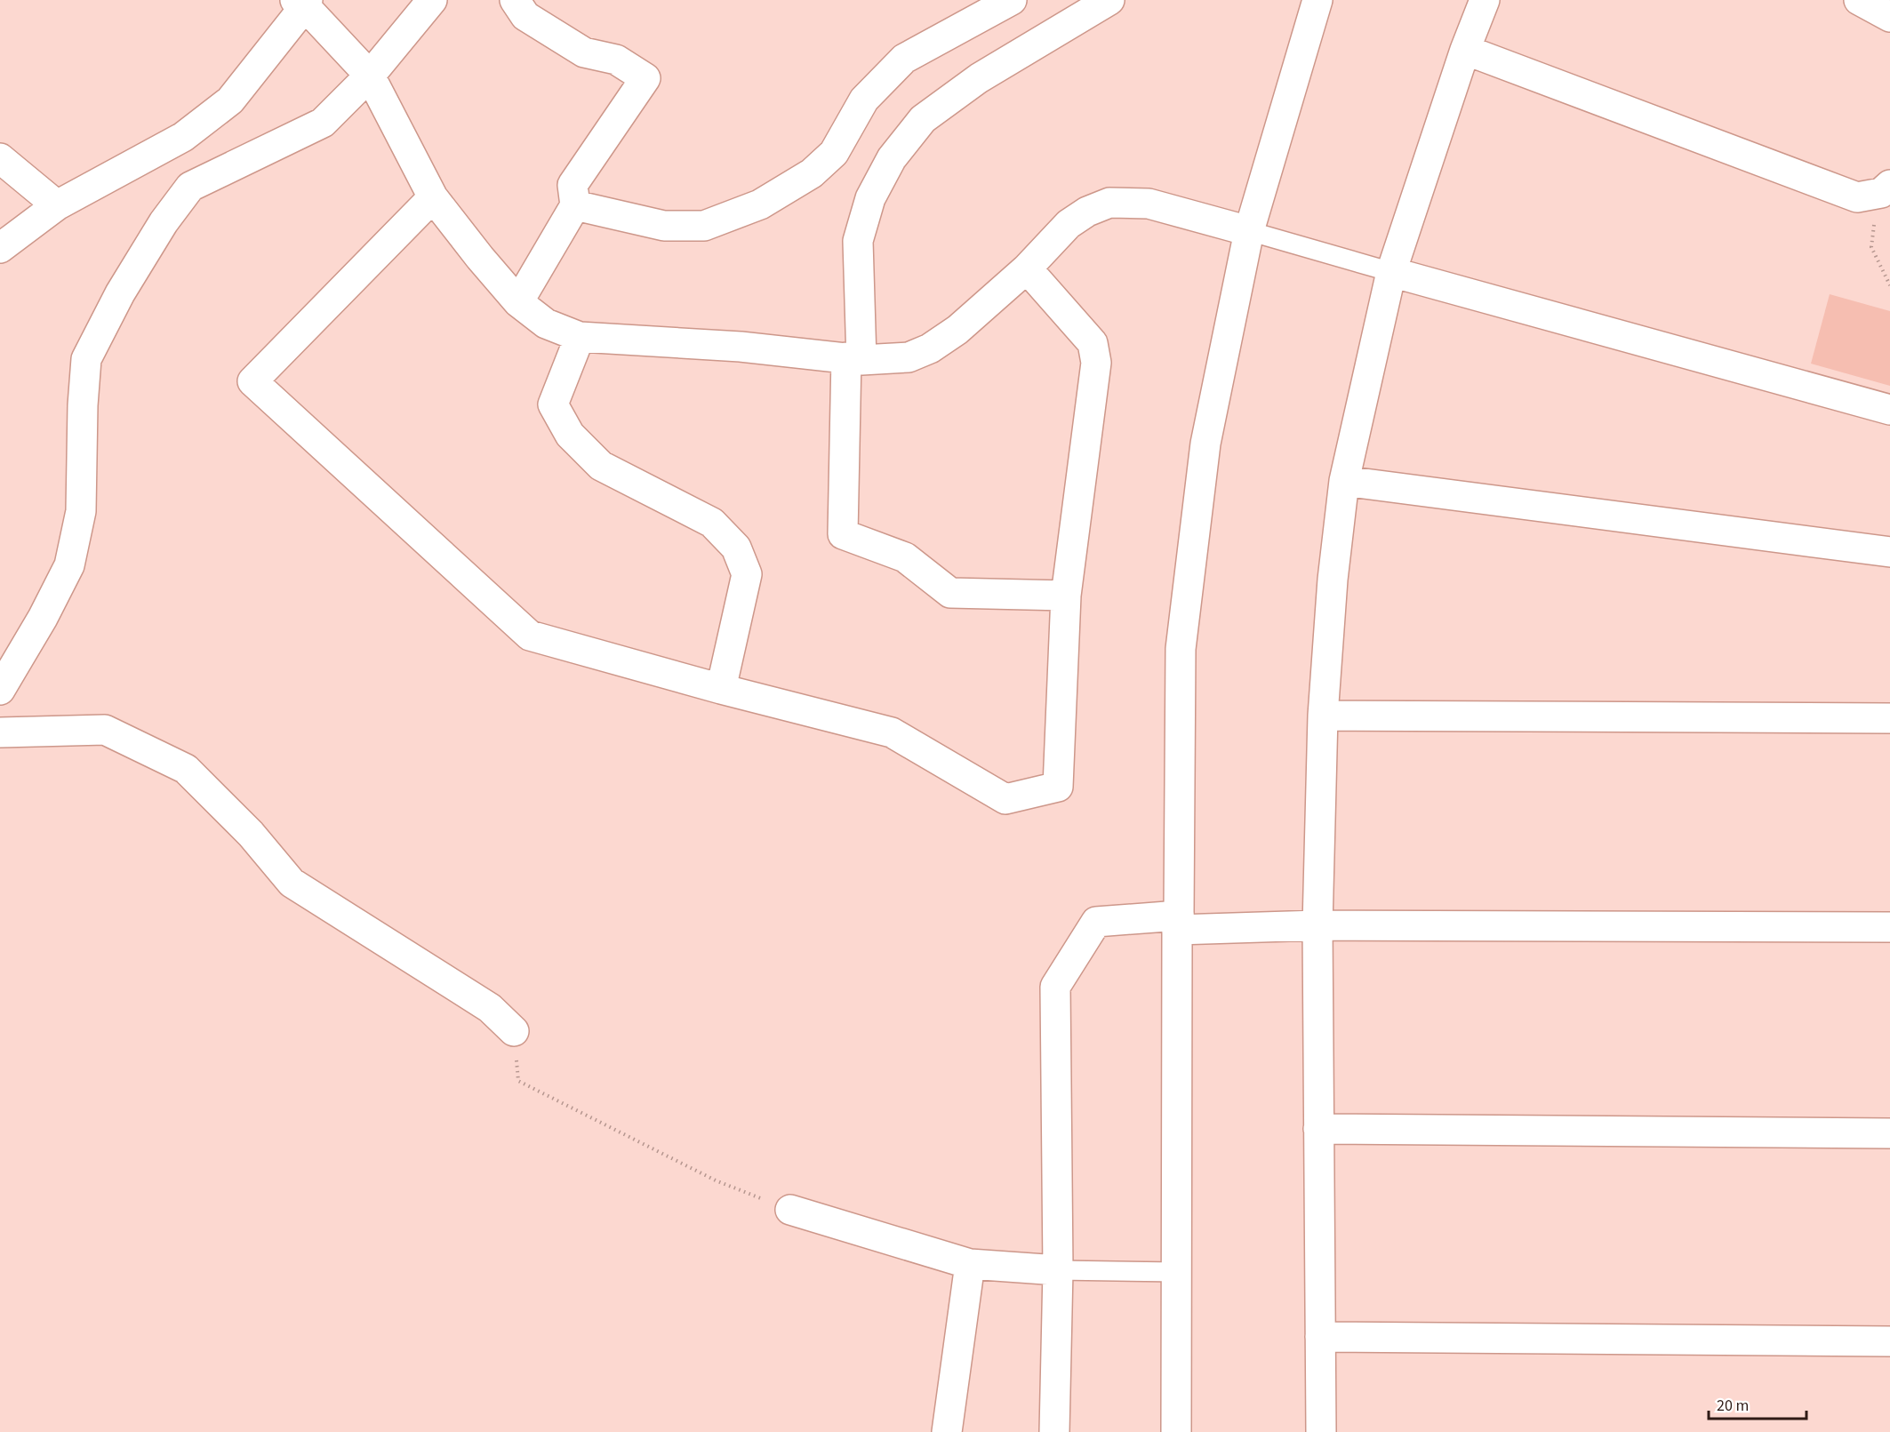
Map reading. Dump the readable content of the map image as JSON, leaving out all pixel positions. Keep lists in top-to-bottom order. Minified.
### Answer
{"scale_bar":"20 m"}
